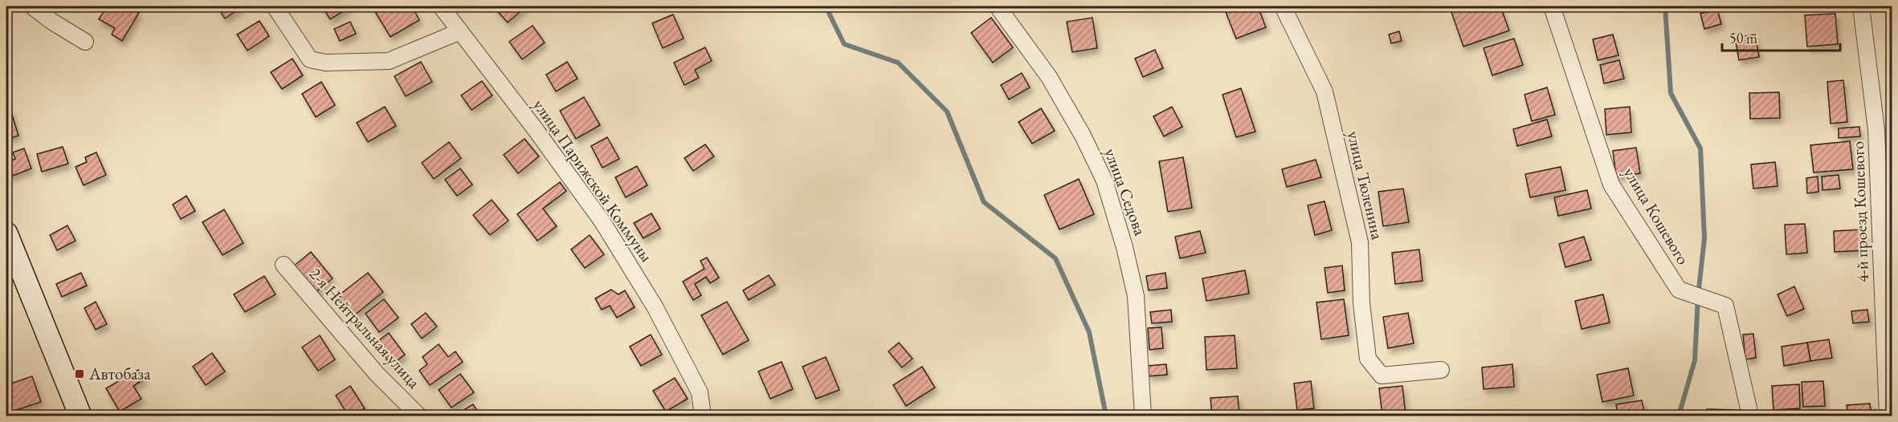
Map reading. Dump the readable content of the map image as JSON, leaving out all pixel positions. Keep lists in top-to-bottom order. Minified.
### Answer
{"streets":{"street":["улица Парижской Коммуны","улица Тюленина","улица Седова","4-й проезд Кошевого","улица Кошевого","2-я Нейтральная улица"]},"places":{"transit":["Автобаза"]},"scale_bar":"50 m"}
